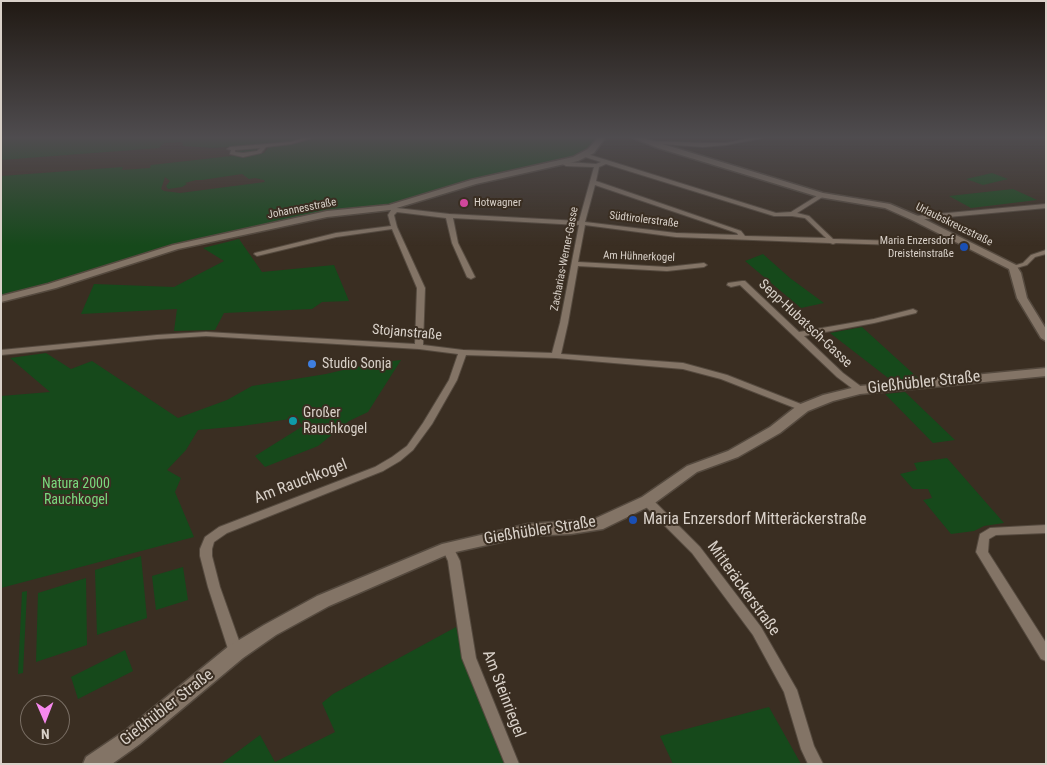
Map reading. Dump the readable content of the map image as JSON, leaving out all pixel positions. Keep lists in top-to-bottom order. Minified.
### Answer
{"streets":{"main road":["Johannesstraße","Gießhübler Straße"],"street":["Südtirolerstraße","Urlaubskreuzstraße","Am Hühnerkogel","Zacharias-Werner-Gasse","Sepp-Hubatsch-Gasse","Stojanstraße","Am Rauchkogel","Mitteräckerstraße","Am Steinriegel"]},"crossings":[["Johannesstraße","Südtirolerstraße"],["Südtirolerstraße","Zacharias-Werner-Gasse"],["Am Hühnerkogel","Zacharias-Werner-Gasse"],["Zacharias-Werner-Gasse","Stojanstraße"],["Sepp-Hubatsch-Gasse","Gießhübler Straße"],["Stojanstraße","Gießhübler Straße"],["Stojanstraße","Am Rauchkogel"],["Gießhübler Straße","Am Rauchkogel"],["Gießhübler Straße","Mitteräckerstraße"],["Gießhübler Straße","Am Steinriegel"]],"parks":["Natura 2000 Rauchkogel"],"places":["Hotwagner","Maria Enzersdorf Dreisteinstraße","Studio Sonja","Großer Rauchkogel","Maria Enzersdorf Mitteräckerstraße"],"north":"bottom"}
